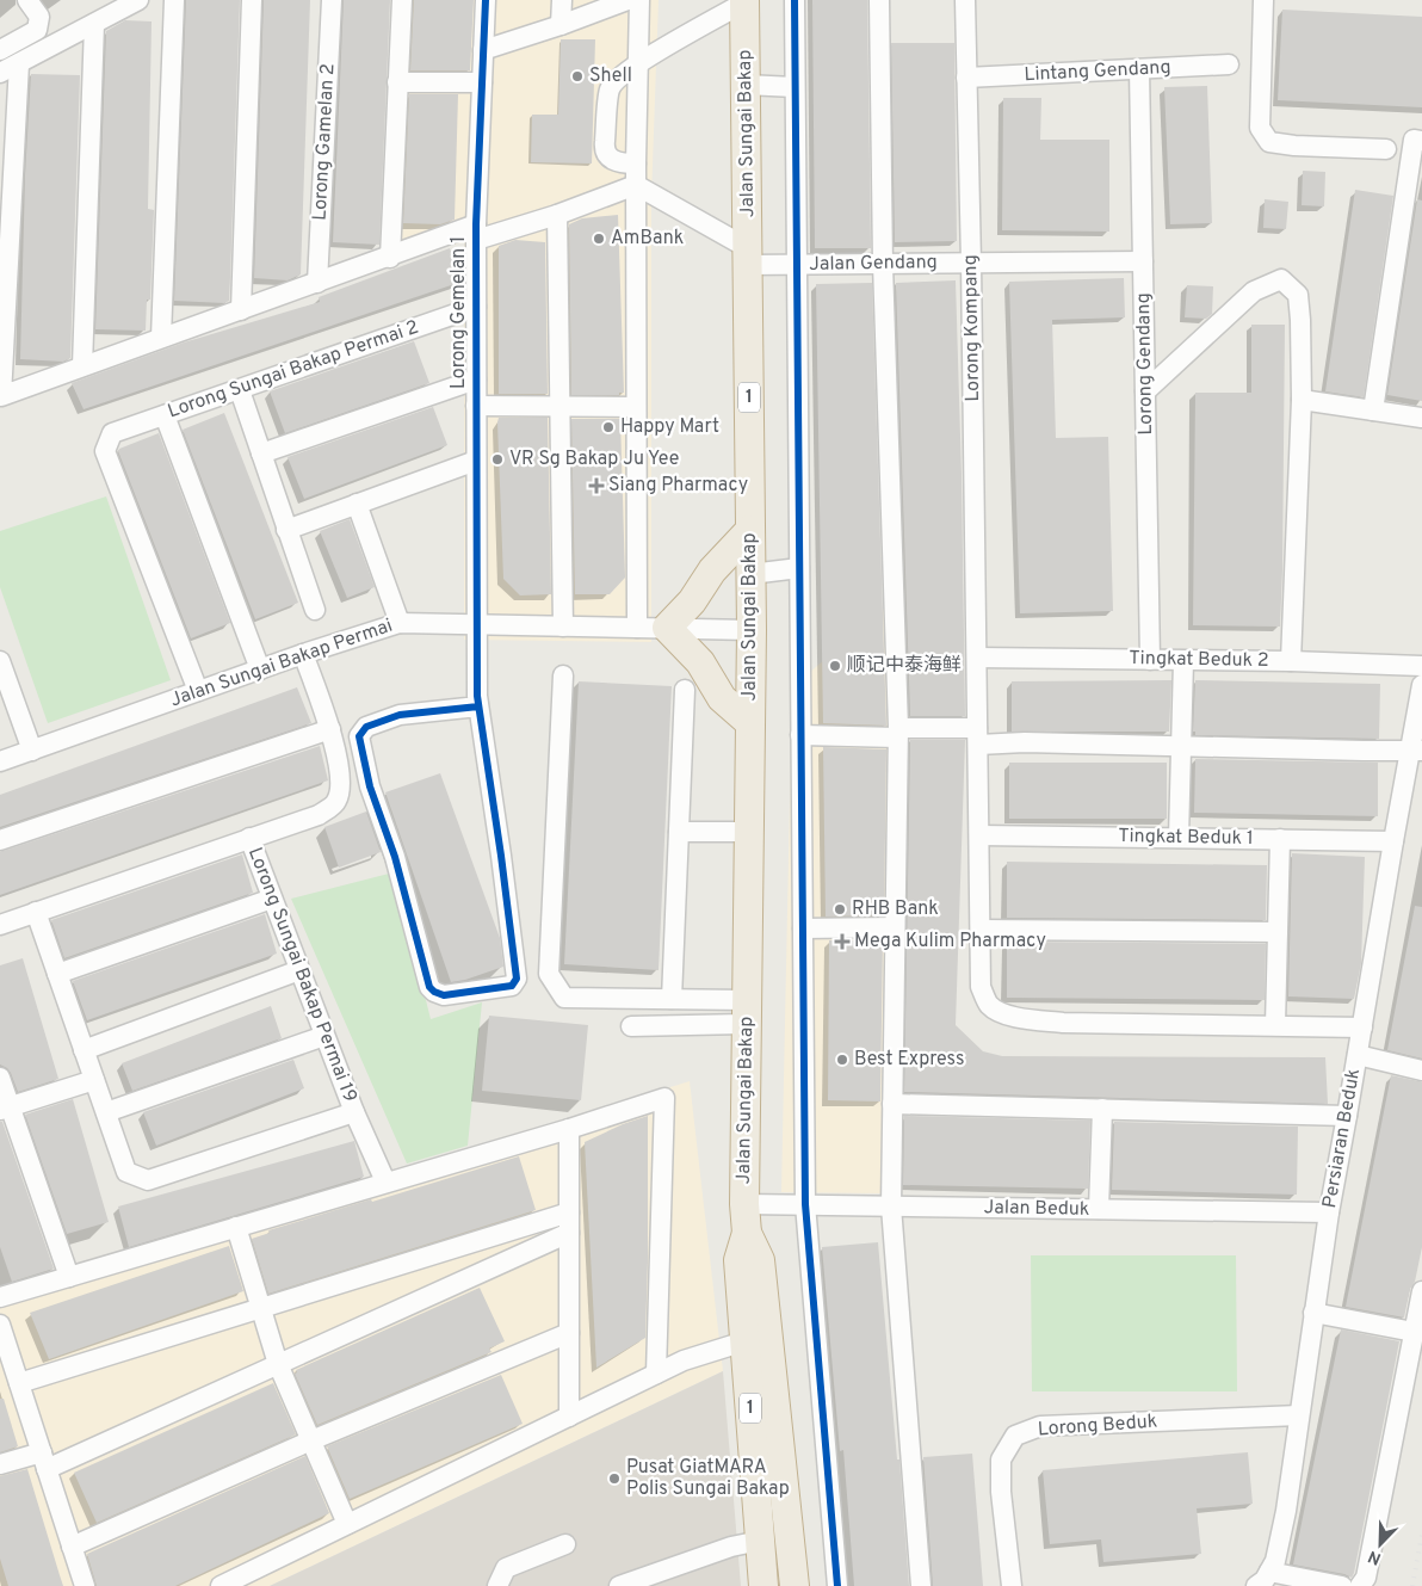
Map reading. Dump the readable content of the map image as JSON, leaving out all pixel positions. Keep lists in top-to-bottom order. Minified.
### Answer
{"streets":{"highway":["Jalan Sungai Bakap","1"],"street":["Lintang Gendang","Lorong Gamelan 2","Jalan Gendang","Lorong Gemelan 1","Lorong Kompang","Lorong Gendang","Lorong Sungai Bakap Permai 2","Tingkat Beduk 2","Jalan Sungai Bakap Permai","Tingkat Beduk 1","Lorong Sungai Bakap Permai 19","Persiaran Beduk","Jalan Beduk","Lorong Beduk"]},"crossings":[["Lintang Gendang","Lorong Kompang"],["Lintang Gendang","Lorong Gendang"],["Jalan Sungai Bakap","Jalan Gendang"],["Jalan Sungai Bakap","Jalan Sungai Bakap Permai"],["Jalan Sungai Bakap","Jalan Beduk"],["Jalan Gendang","Lorong Kompang"],["Jalan Gendang","Lorong Gendang"],["Lorong Gemelan 1","Lorong Sungai Bakap Permai 2"],["Lorong Gemelan 1","Jalan Sungai Bakap Permai"],["Lorong Kompang","Tingkat Beduk 2"],["Lorong Kompang","Tingkat Beduk 1"],["Lorong Kompang","Persiaran Beduk"],["Lorong Gendang","Tingkat Beduk 2"],["Lorong Sungai Bakap Permai 2","Jalan Sungai Bakap Permai"],["Tingkat Beduk 1","Persiaran Beduk"],["Persiaran Beduk","Jalan Beduk"],["Persiaran Beduk","Lorong Beduk"]],"places":{"other":["Shell","AmBank","Happy Mart","VR Sg Bakap Ju Yee","顺记中泰海鲜","RHB Bank","Best Express","Pusat GiatMARA Polis Sungai Bakap"],"health":["Siang Pharmacy","Mega Kulim Pharmacy"]},"north":"bottom left"}
